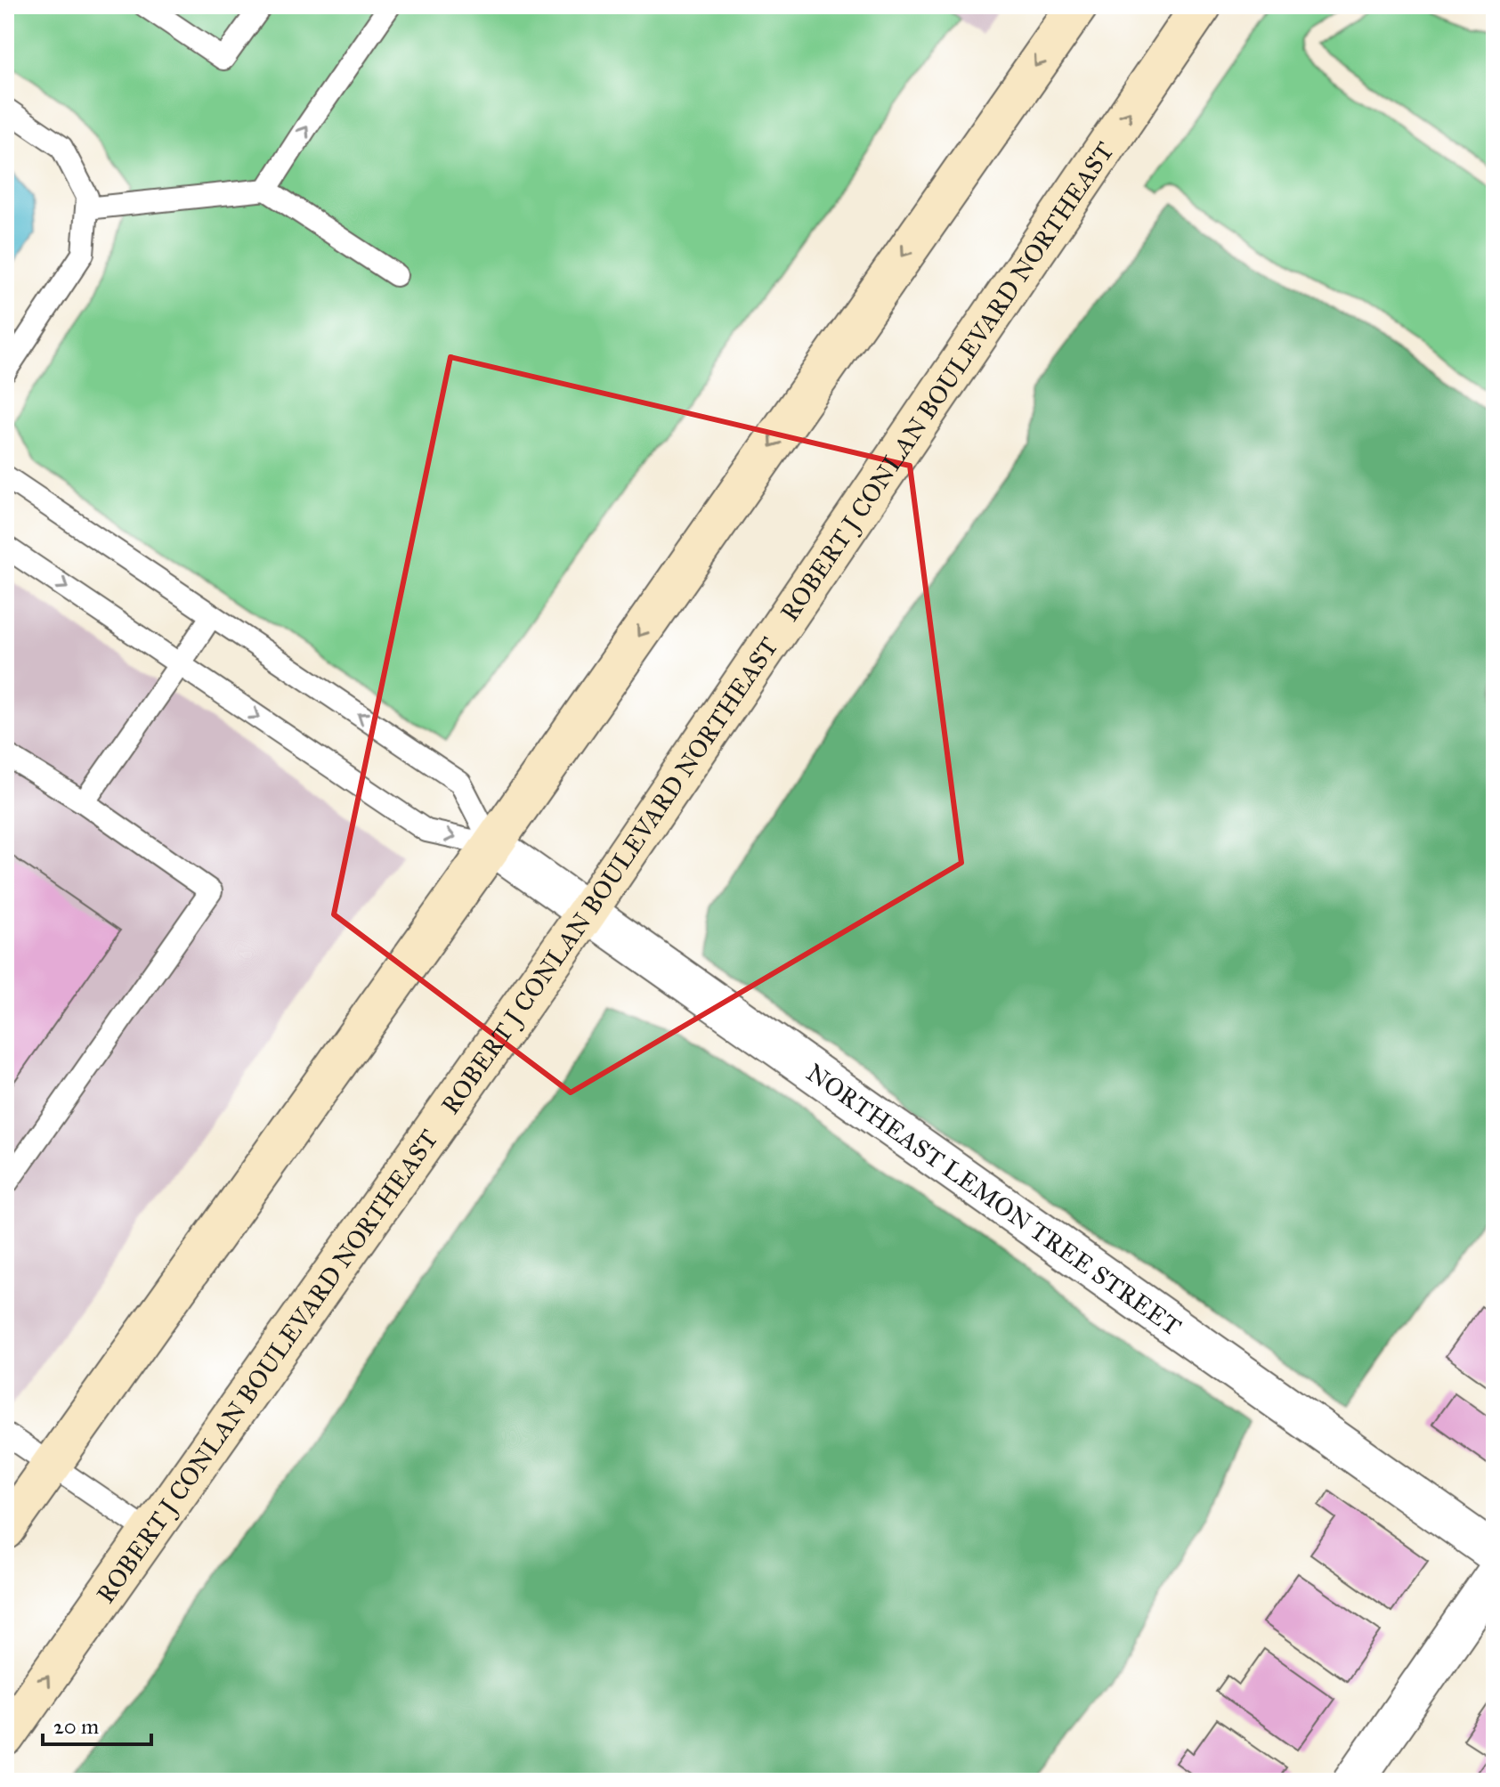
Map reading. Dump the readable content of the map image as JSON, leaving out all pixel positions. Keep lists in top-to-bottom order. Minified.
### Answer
{"streets":{"main road":["ROBERT J CONLAN BOULEVARD NORTHEAST"],"street":["NORTHEAST LEMON TREE STREET"]},"crossings":[["ROBERT J CONLAN BOULEVARD NORTHEAST","NORTHEAST LEMON TREE STREET"]],"scale_bar":"20 m"}
